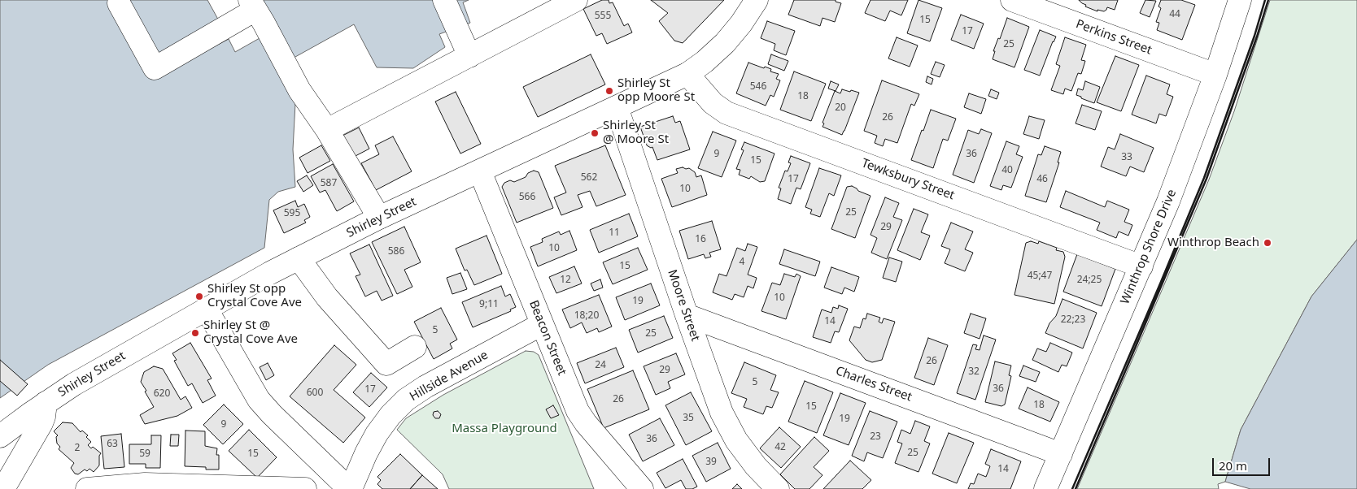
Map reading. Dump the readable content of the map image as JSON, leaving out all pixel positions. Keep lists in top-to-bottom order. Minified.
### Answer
{"streets":{"street":["Perkins Street","Tewksbury Street","Shirley Street","Winthrop Shore Drive","Moore Street","Beacon Street","Hillside Avenue","Charles Street"]},"crossings":[["Perkins Street","Winthrop Shore Drive"],["Tewksbury Street","Shirley Street"],["Tewksbury Street","Winthrop Shore Drive"],["Shirley Street","Moore Street"],["Shirley Street","Beacon Street"],["Winthrop Shore Drive","Charles Street"],["Moore Street","Charles Street"],["Beacon Street","Hillside Avenue"]],"parks":["Massa Playground"],"places":["Shirley St opp Moore St","Shirley St @ Moore St","Winthrop Beach","Shirley St opp Crystal Cove Ave","Shirley St @ Crystal Cove Ave"],"house_numbers":["44","555","15","17","25","546","18","20","26","9","36","33","15","40","562","17","46","587","10","566","25","595","29","11","16","10","586","4","15","45;47","12","24;25","10","19","9;11","18;20","22;23","14","5","25","26","24","29","32","5","36","17","600","620","26","18","15","35","19","9","23","36","63","42","2","25","59","15","39","14"],"scale_bar":"20 m"}
